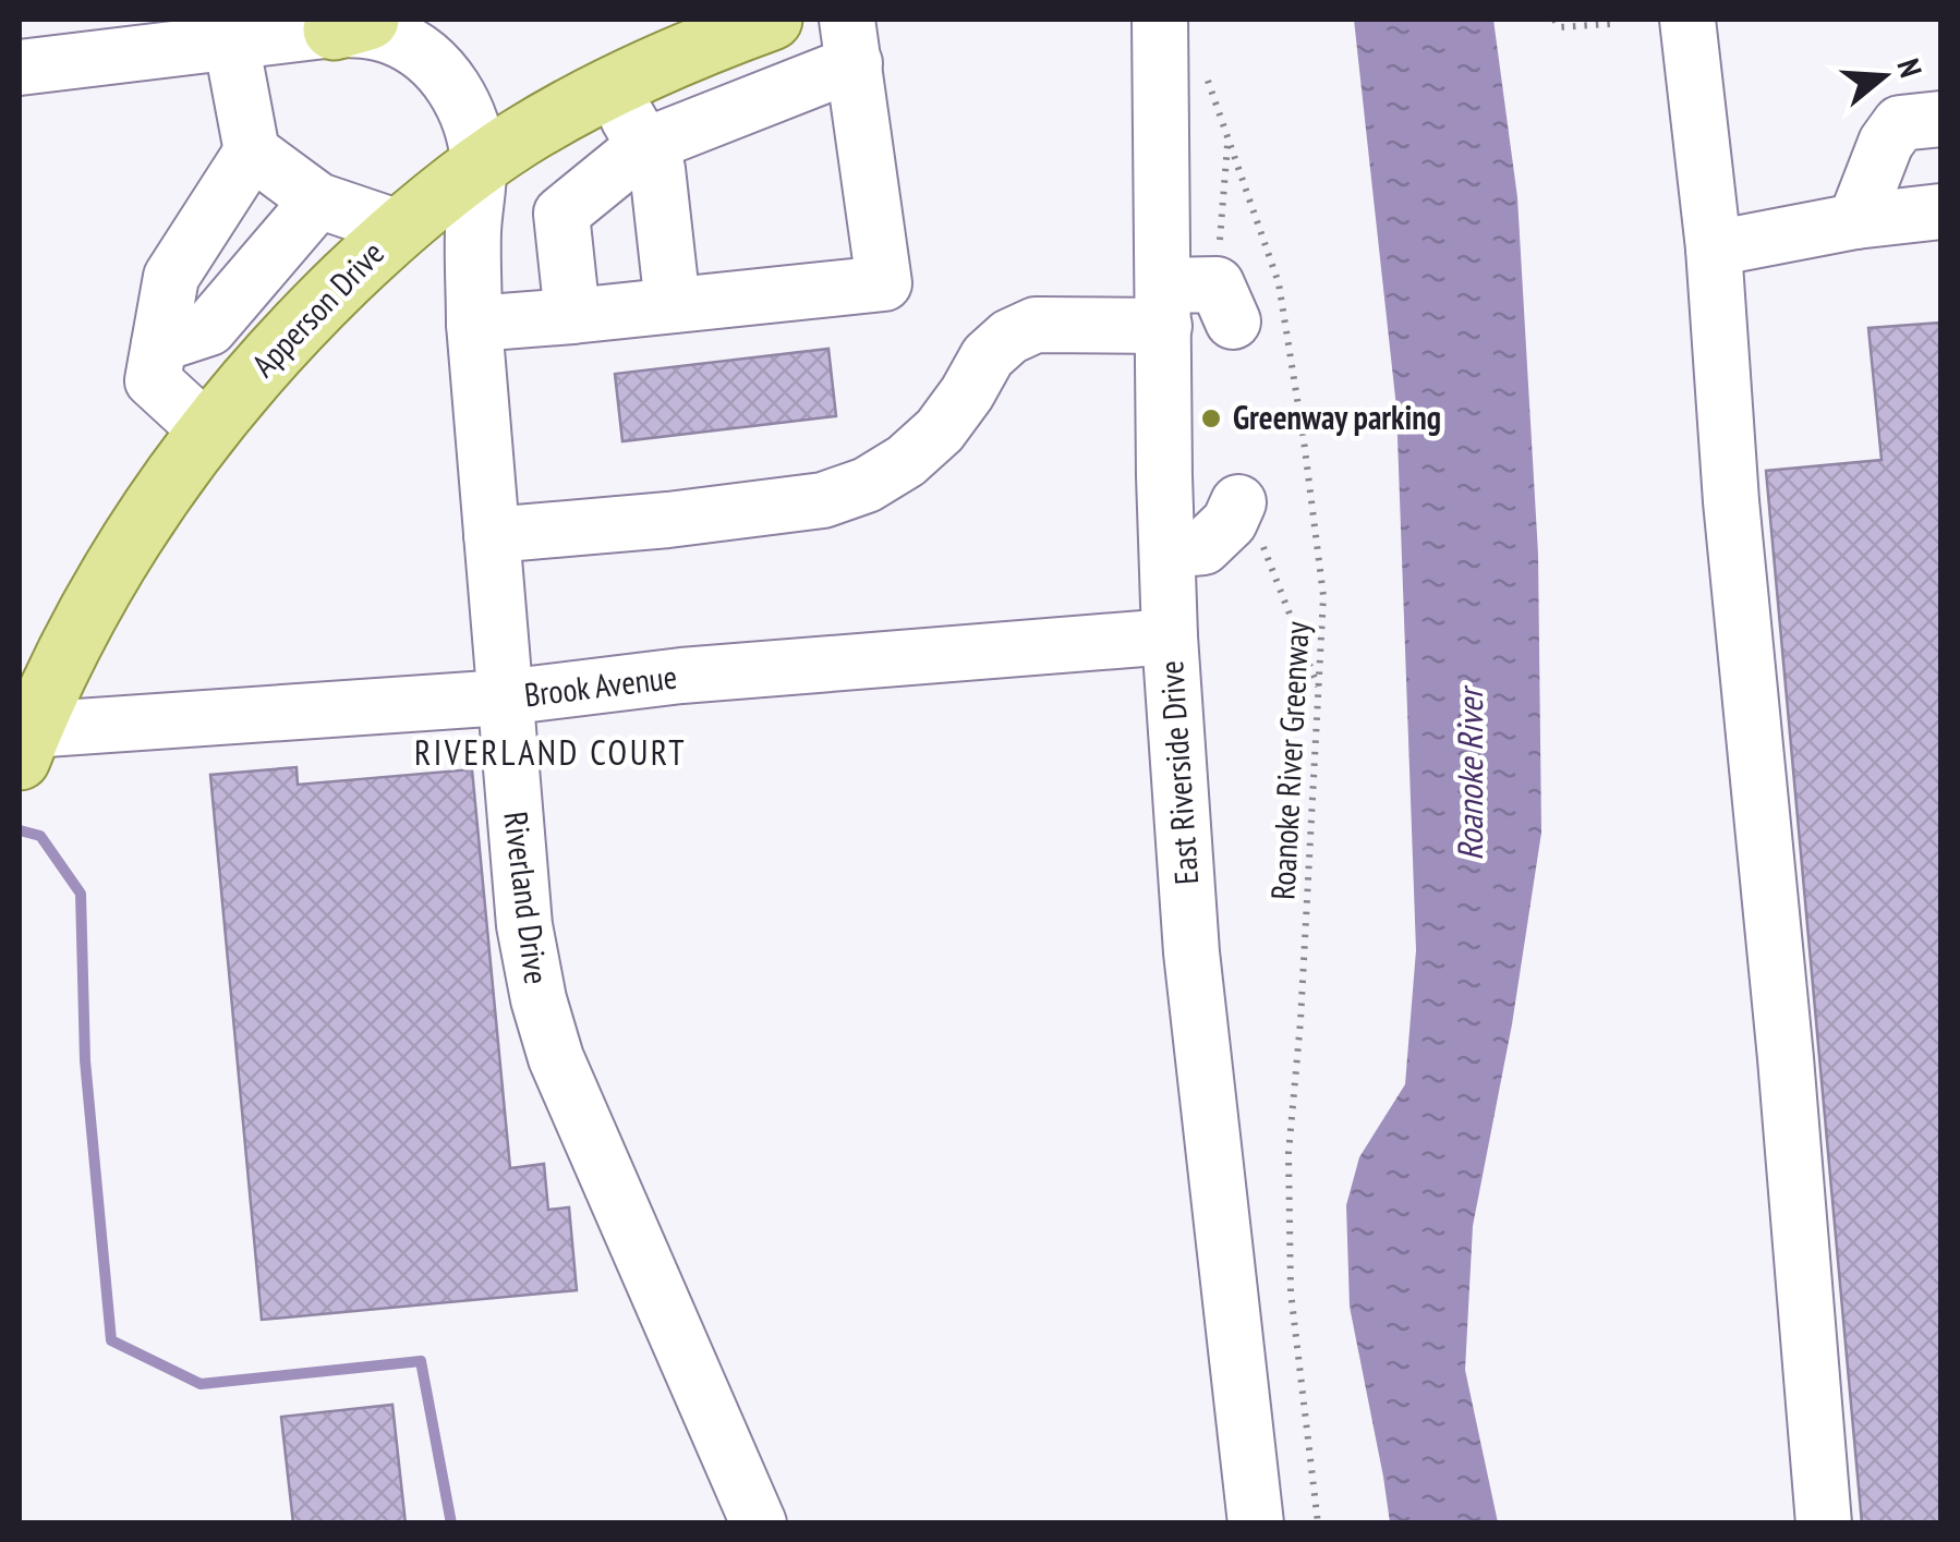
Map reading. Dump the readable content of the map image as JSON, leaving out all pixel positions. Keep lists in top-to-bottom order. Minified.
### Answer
{"streets":{"main road":["Apperson Drive"],"street":["Brook Avenue","East Riverside Drive","Riverland Drive"],"path":["Roanoke River Greenway"]},"crossings":[["Apperson Drive","Brook Avenue"],["Apperson Drive","Riverland Drive"],["Brook Avenue","East Riverside Drive"],["Brook Avenue","Riverland Drive"]],"districts":["RIVERLAND COURT"],"water":["Roanoke River"],"places":["Greenway parking"],"north":"right"}
